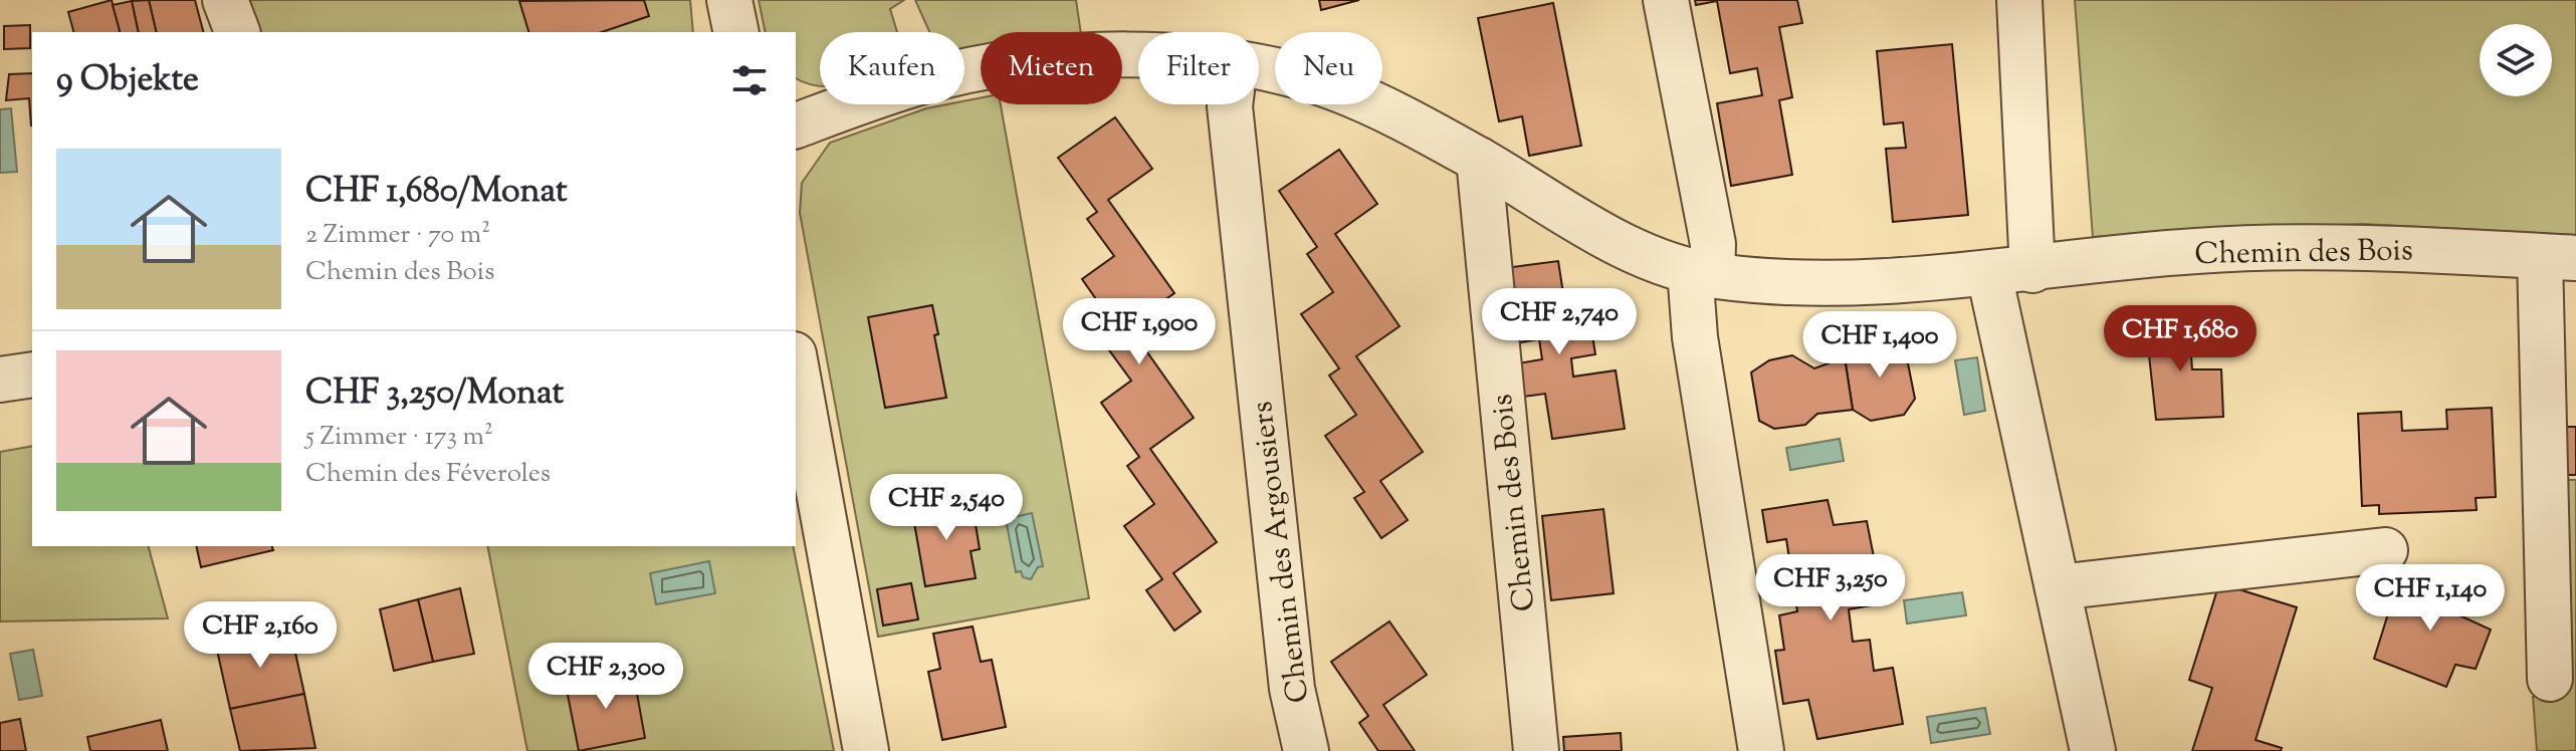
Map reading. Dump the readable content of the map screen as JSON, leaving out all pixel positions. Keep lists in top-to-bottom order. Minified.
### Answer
{"streets":{"street":["Chemin des Bois","Chemin des Argousiers"]},"page":{"chip":["Kaufen","Mieten","Filter","Neu"],"heading":"9 Objekte","list":[{"name":"CHF 1,680/Monat","note":"2 Zimmer · 70 m² · Chemin des Bois"},{"name":"CHF 3,250/Monat","note":"5 Zimmer · 173 m² · Chemin des Féveroles"}],"price":["CHF 2,740","CHF 1,900","CHF 1,680","CHF 1,400","CHF 2,540","CHF 3,250","CHF 1,140","CHF 2,160","CHF 2,300"]}}
